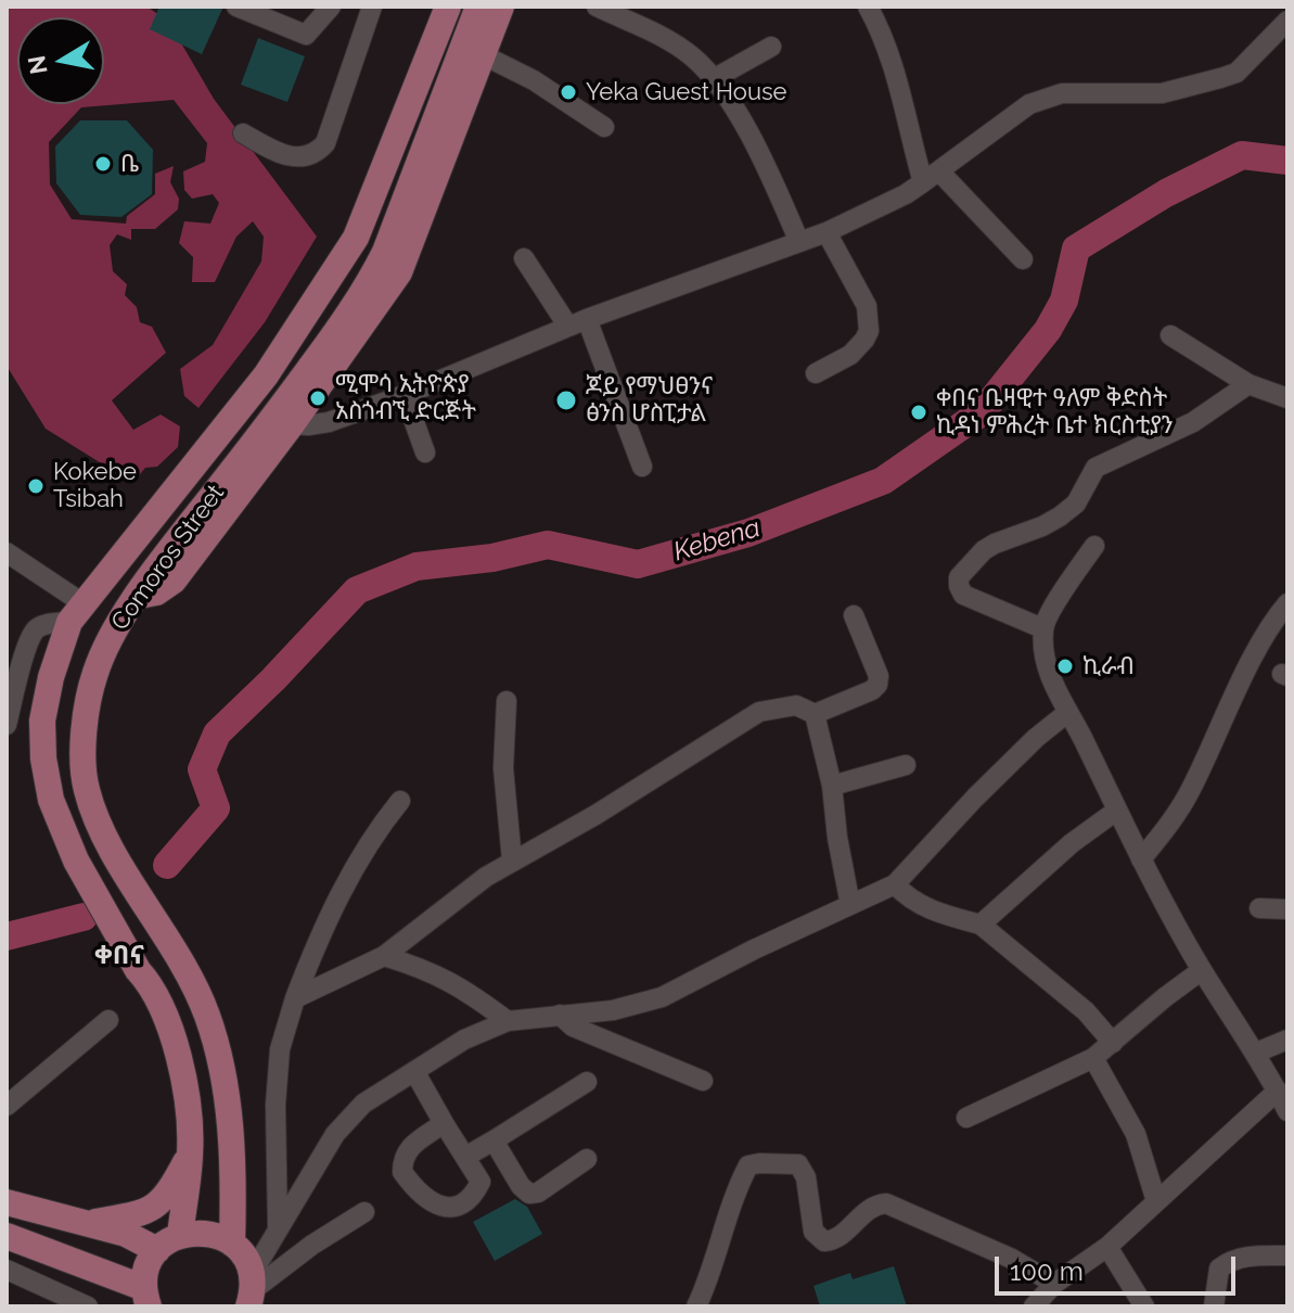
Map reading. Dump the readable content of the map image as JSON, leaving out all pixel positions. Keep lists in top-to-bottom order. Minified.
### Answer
{"streets":{"main road":["Comoros Street"]},"districts":["ቀበና"],"water":["Kebena"],"places":["Yeka Guest House","ቤ","ሚሞሳ ኢትዮጵያ አስጎብኚ ድርጅት","ጆይ የማህፀንና ፅንስ ሆስፒታል","ቀበና ቤዛዊተ ዓለም ቅድስት ኪዳነ ምሕረት ቤተ ክርስቲያን","Kokebe Tsibah","ኪራብ"],"scale_bar":"100 m","north":"left"}
